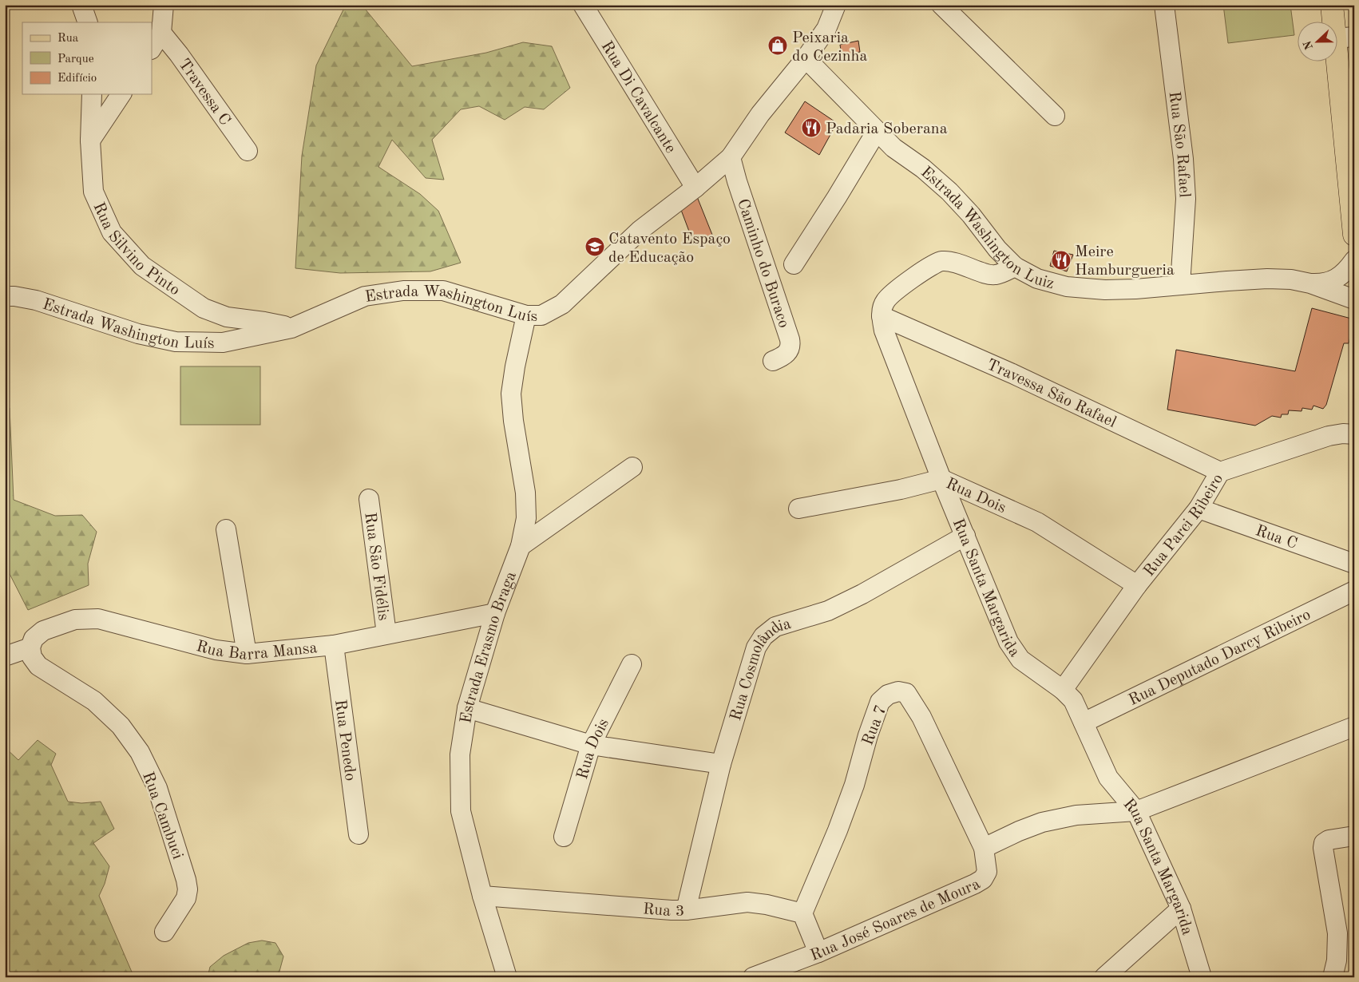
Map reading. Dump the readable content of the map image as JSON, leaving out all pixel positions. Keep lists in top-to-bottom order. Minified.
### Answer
{"streets":{"street":["Travessa C","Rua Di Cavalcante","Rua São Rafael","Estrada Washington Luiz","Rua Silvino Pinto","Caminho do Buraco","Estrada Washington Luís","Travessa São Rafael","Rua Dois","Rua Parci Ribeiro","Rua C","Rua São Fidélis","Rua Santa Margarida","Rua Barra Mansa","Estrada Erasmo Braga","Rua Deputado Darcy Ribeiro","Rua Cosmolândia","Rua 7","Rua Penedo","Rua Cambuci","Rua 3","Rua José Soares de Moura"]},"crossings":[["Rua Di Cavalcante","Estrada Washington Luís"],["Rua São Rafael","Estrada Washington Luiz"],["Estrada Washington Luiz","Estrada Washington Luís"],["Rua Silvino Pinto","Estrada Washington Luís"],["Caminho do Buraco","Estrada Washington Luís"],["Estrada Washington Luís","Estrada Erasmo Braga"],["Travessa São Rafael","Rua Parci Ribeiro"],["Travessa São Rafael","Rua Santa Margarida"],["Rua Dois","Rua Parci Ribeiro"],["Rua Dois","Rua Santa Margarida"],["Rua Parci Ribeiro","Rua C"],["Rua Parci Ribeiro","Rua Santa Margarida"],["Rua São Fidélis","Rua Barra Mansa"],["Rua Santa Margarida","Rua Deputado Darcy Ribeiro"],["Rua Santa Margarida","Rua Cosmolândia"],["Rua Barra Mansa","Estrada Erasmo Braga"],["Rua Barra Mansa","Rua Penedo"],["Rua Barra Mansa","Rua Cambuci"],["Estrada Erasmo Braga","Rua 3"],["Rua Cosmolândia","Rua 3"],["Rua 7","Rua 3"],["Rua 7","Rua José Soares de Moura"]],"places":{"shop":["Peixaria do Cezinha"],"restaurant":["Padaria Soberana","Meire Hamburgueria"],"school or university":["Catavento Espaço de Educação"]},"legend":["Rua","Parque","Edifício"],"north":"left"}
